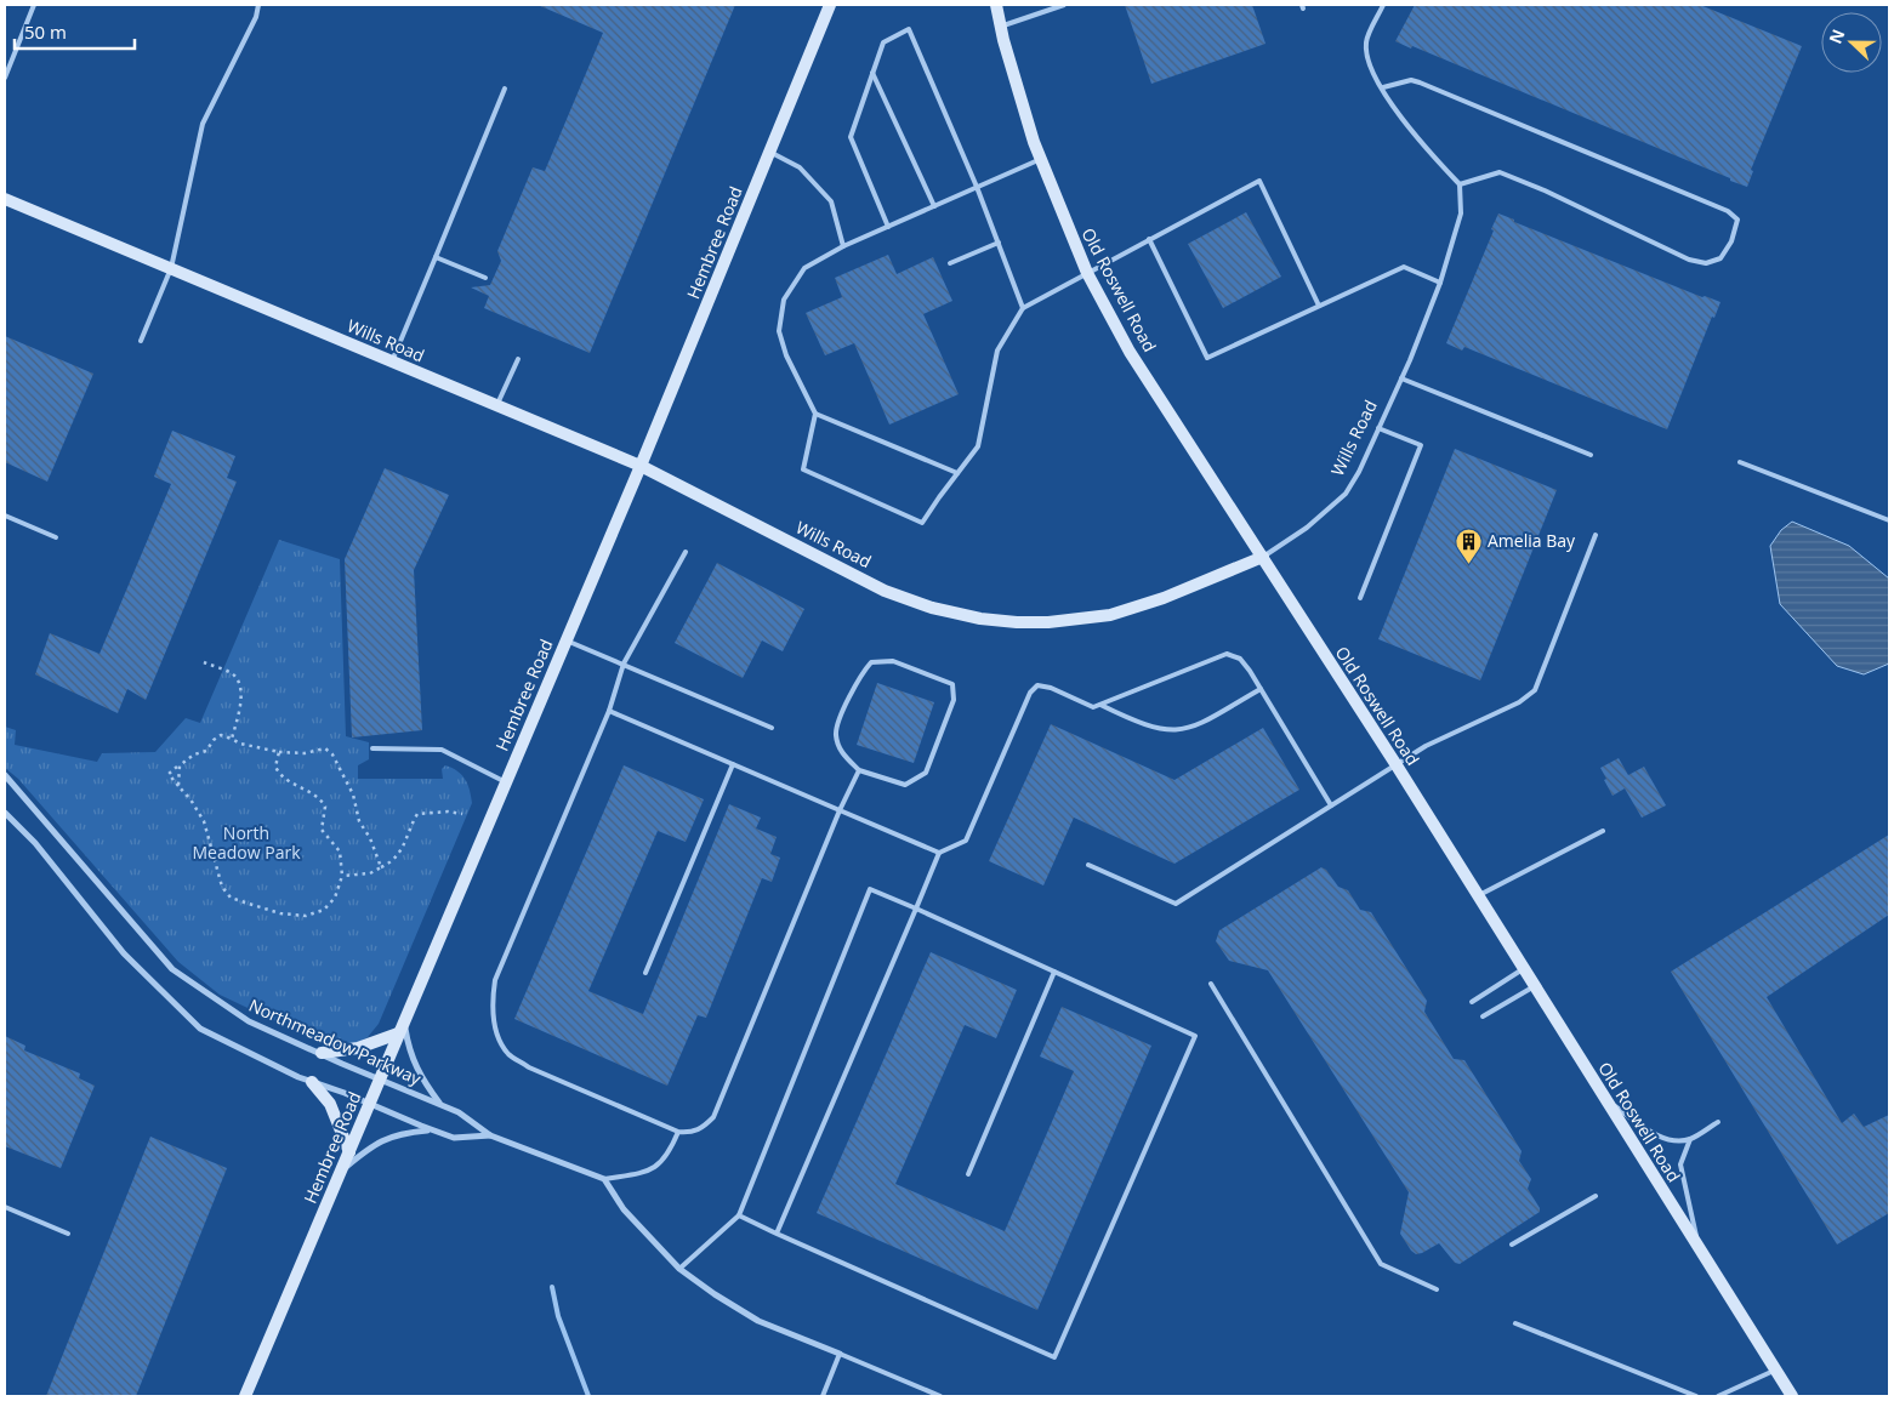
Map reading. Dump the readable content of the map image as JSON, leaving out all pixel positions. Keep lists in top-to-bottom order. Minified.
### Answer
{"streets":{"street":["Hembree Road","Old Roswell Road","Wills Road","Northmeadow Parkway"]},"crossings":[["Hembree Road","Wills Road"],["Hembree Road","Northmeadow Parkway"],["Old Roswell Road","Wills Road"]],"parks":["North Meadow Park"],"places":{"building":["Amelia Bay"]},"scale_bar":"50 m","north":"left"}
